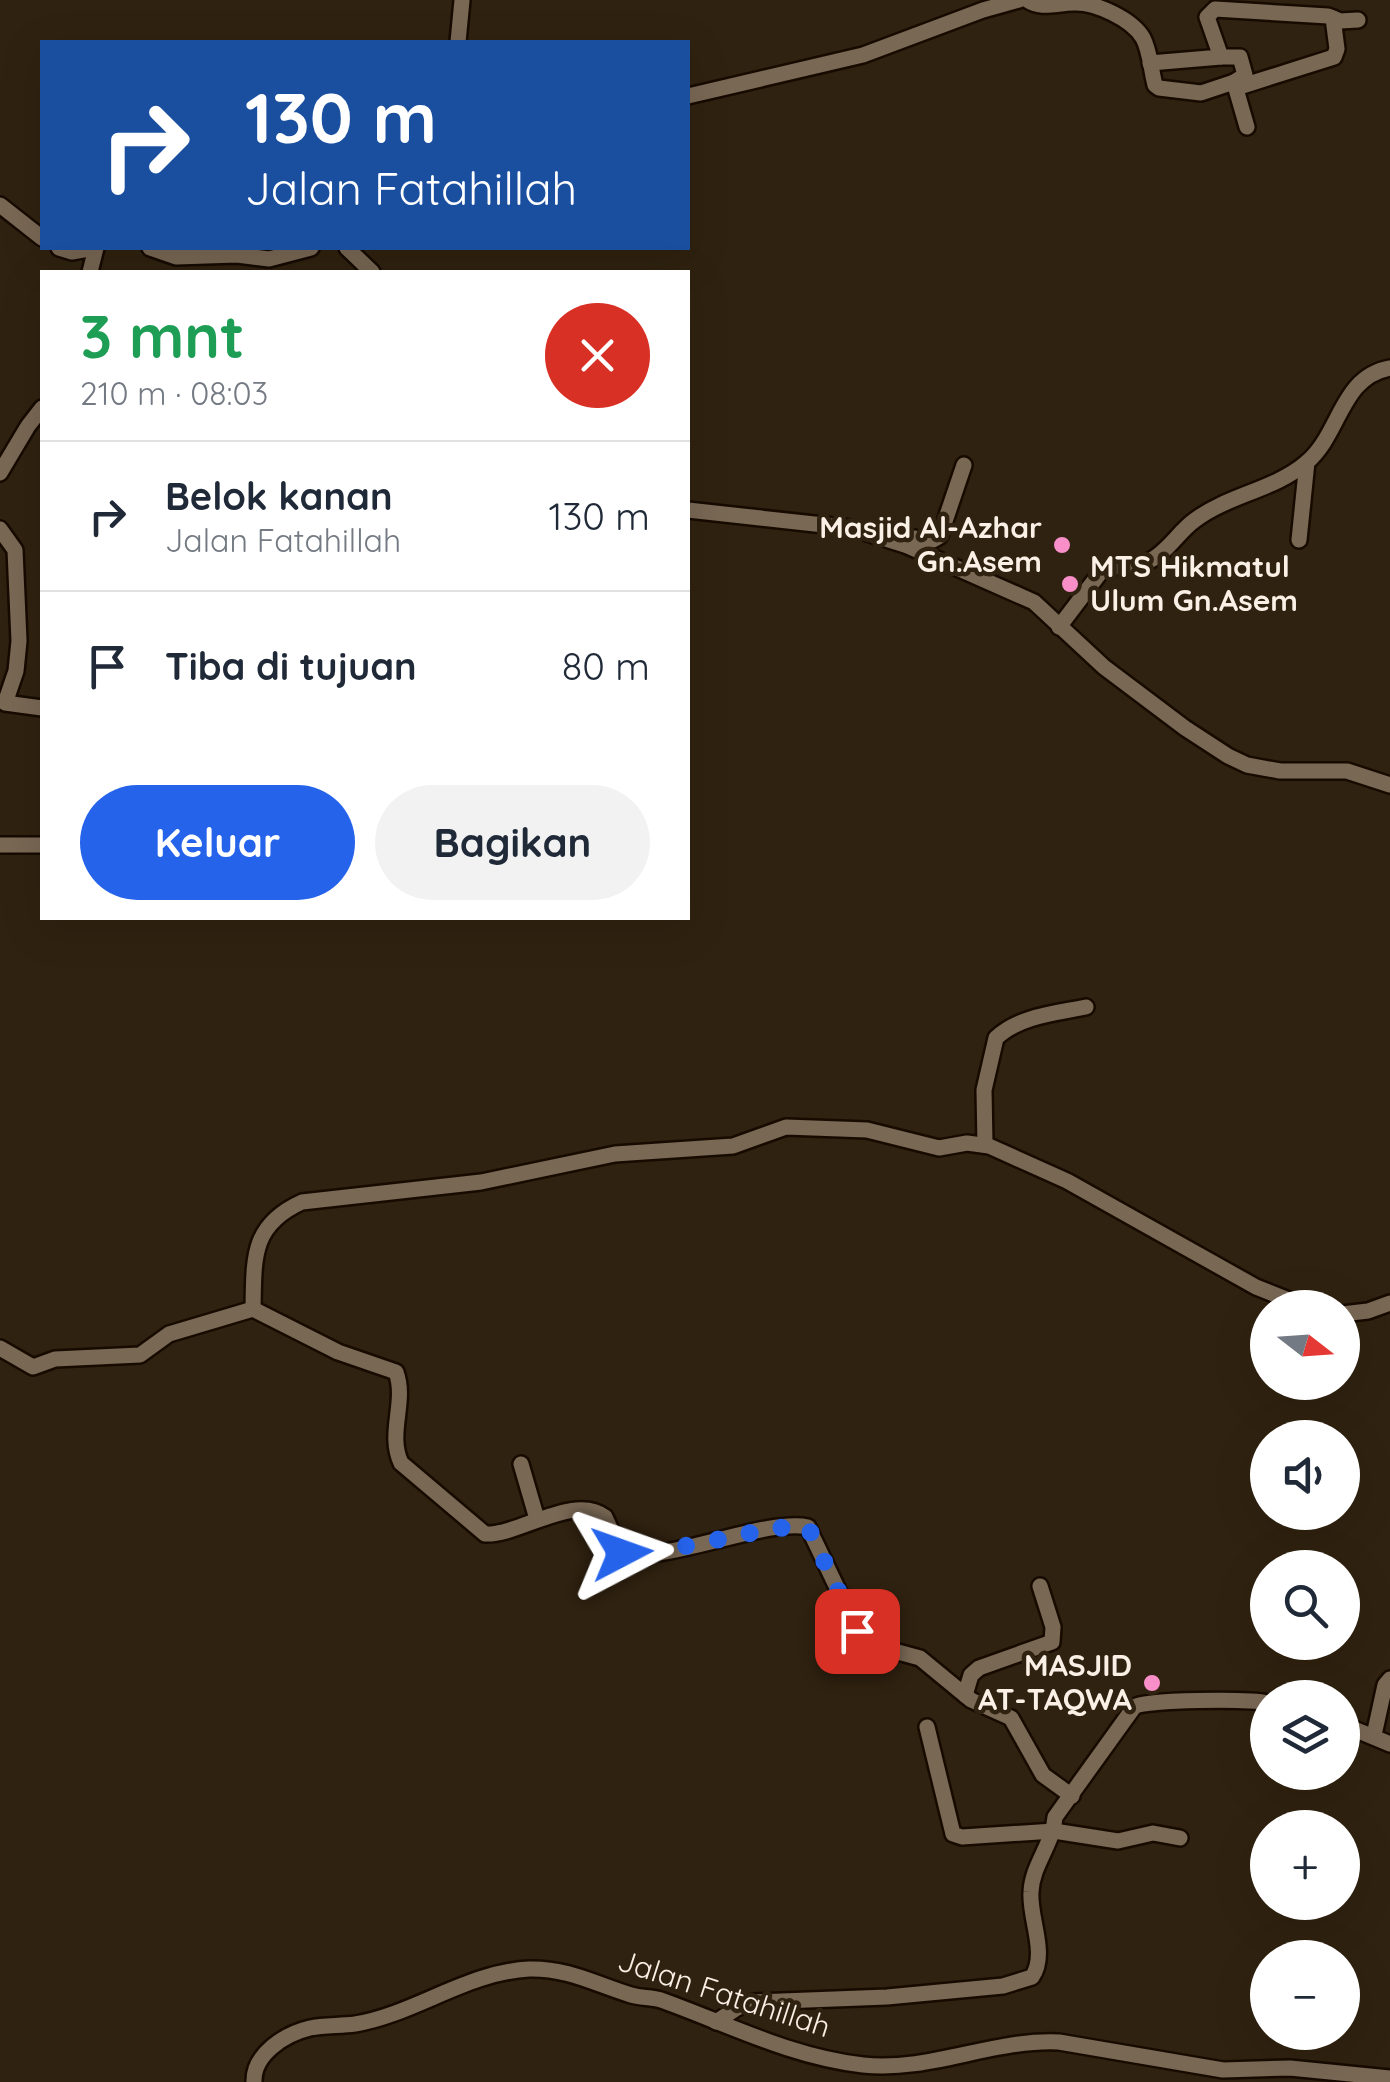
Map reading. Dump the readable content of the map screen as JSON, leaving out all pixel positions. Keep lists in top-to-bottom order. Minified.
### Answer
{"streets":{"street":["Jalan Fatahillah"]},"places":["Masjid Al-Azhar Gn.Asem","MTS Hikmatul Ulum Gn.Asem","MASJID AT-TAQWA"],"north":"right","page":{"turn":["130 m","Jalan Fatahillah"],"heading":["3 mnt","210 m · 08:03"],"list":[{"name":"Belok kanan","note":"Jalan Fatahillah","value":"130 m"},{"name":"Tiba di tujuan","value":"80 m"}],"buttons":["Keluar","Bagikan"],"map_buttons":["+","−"]}}
